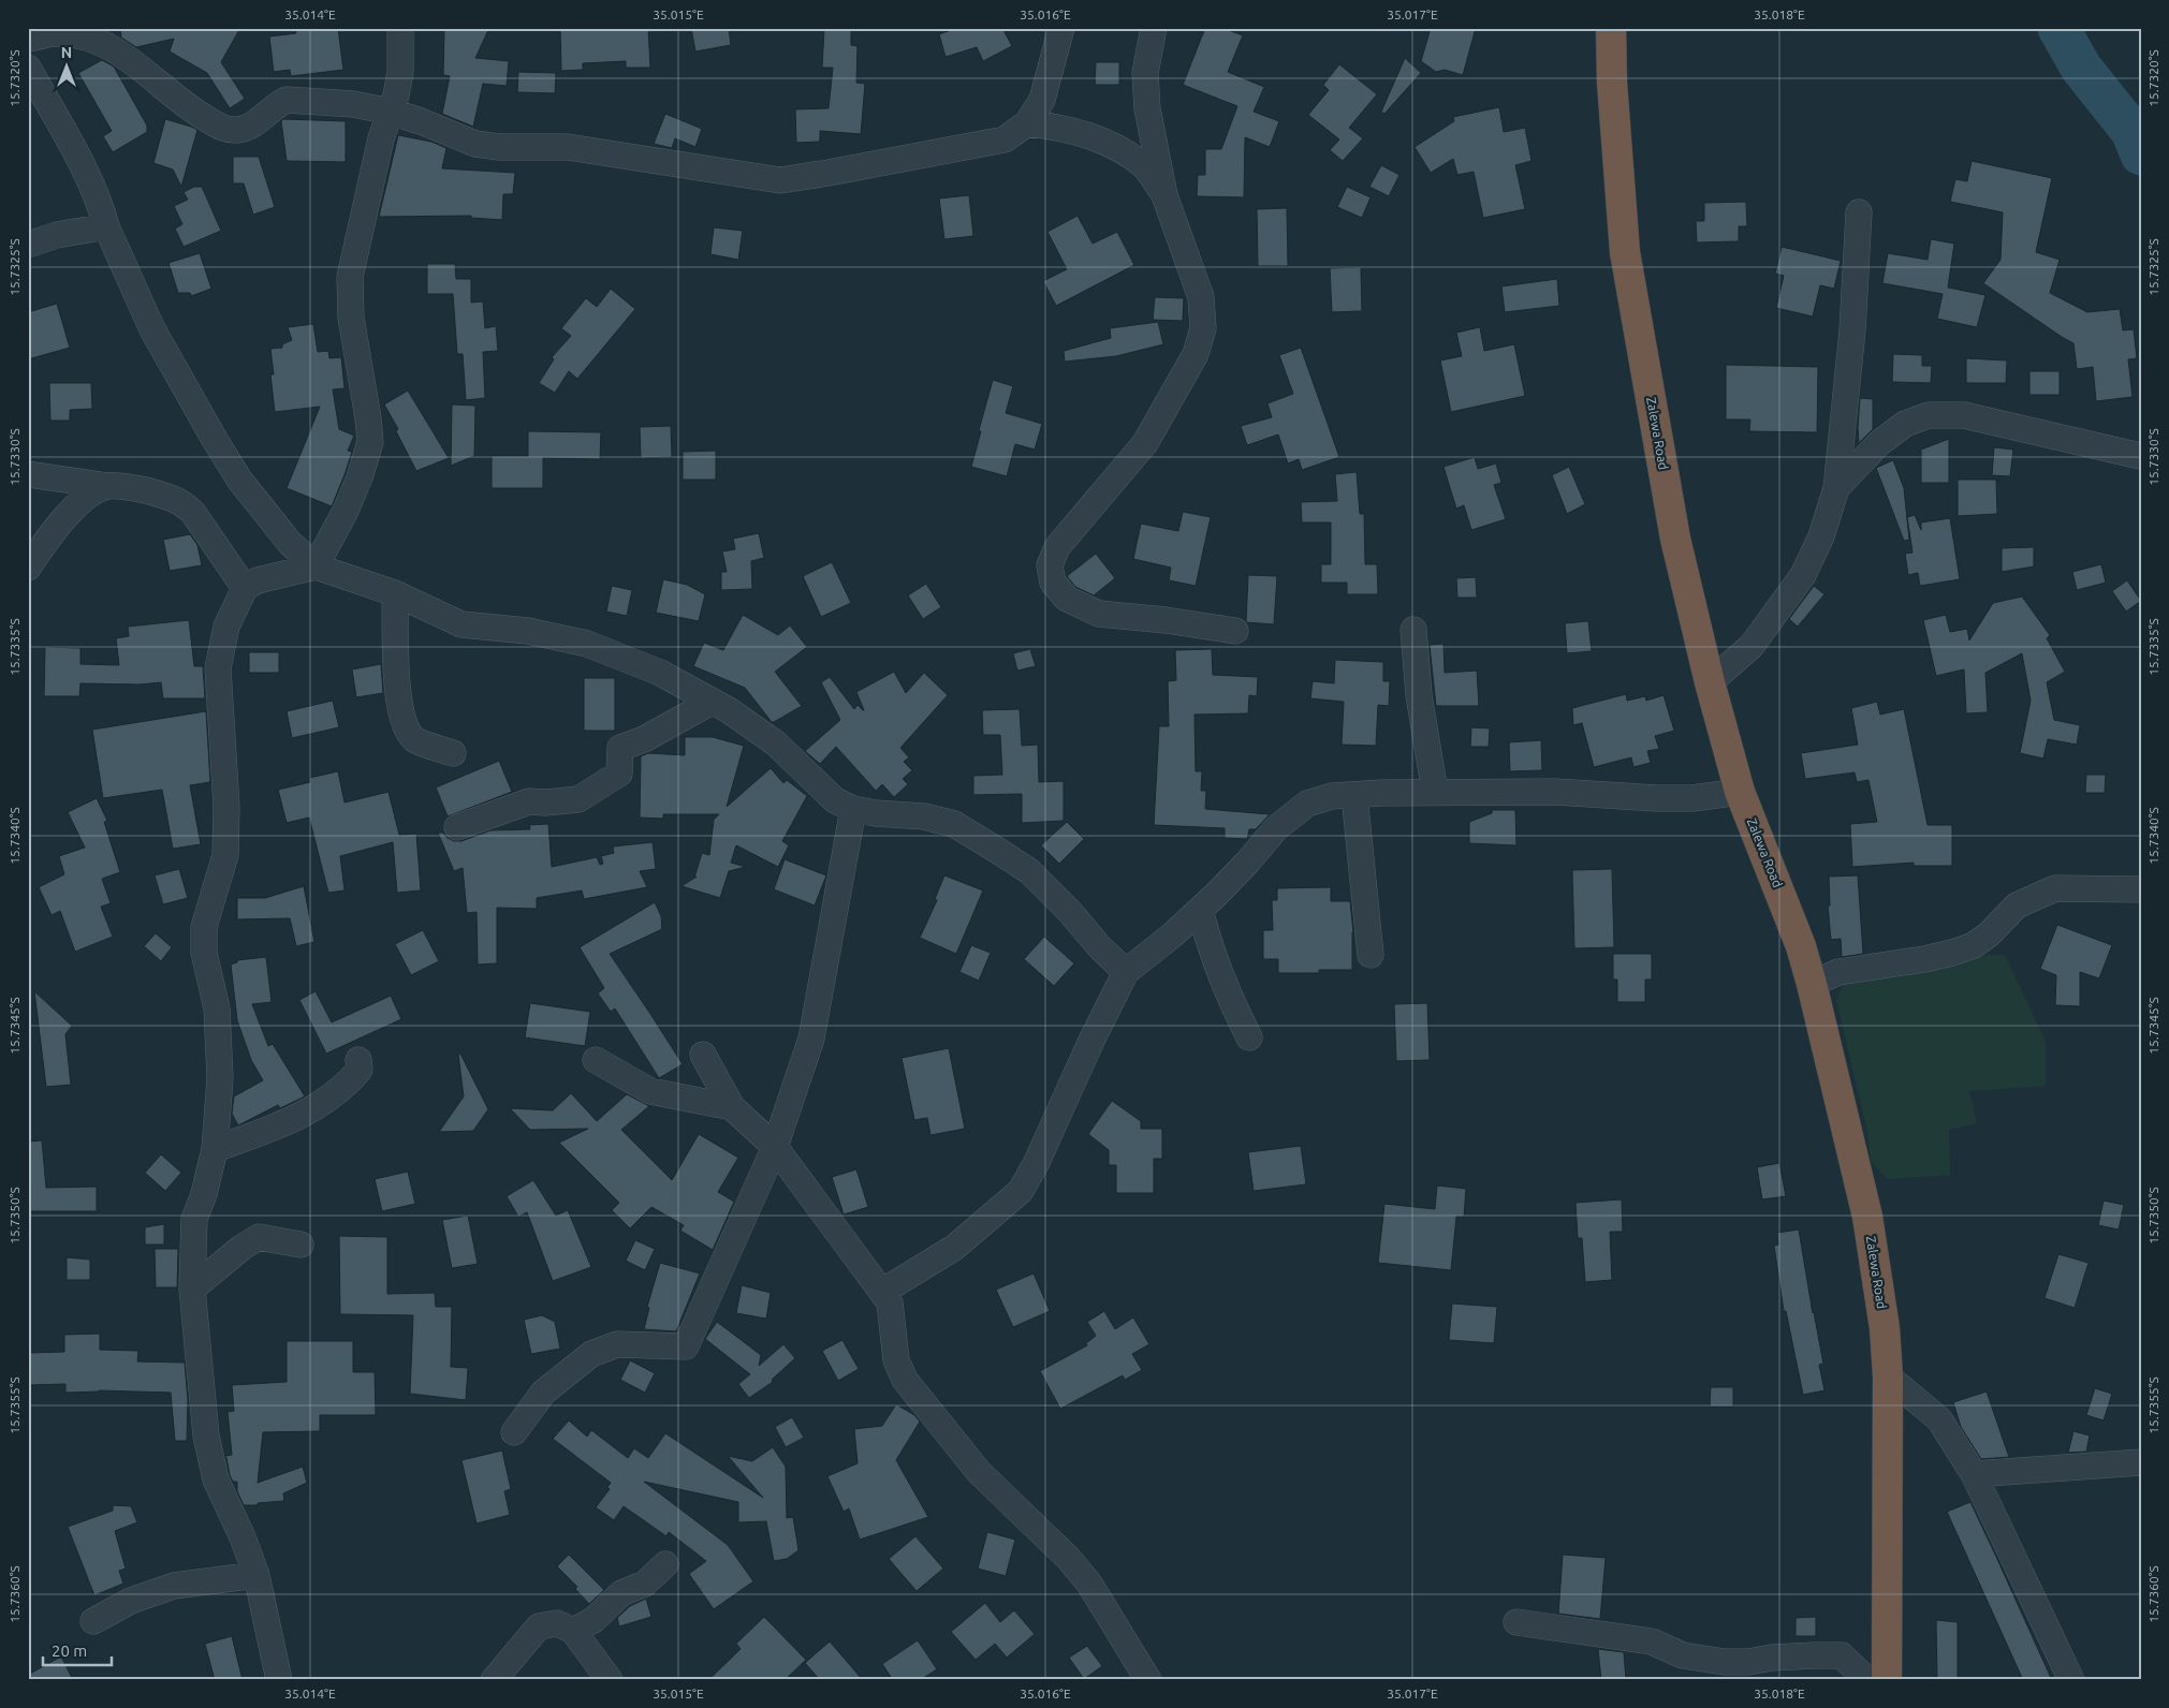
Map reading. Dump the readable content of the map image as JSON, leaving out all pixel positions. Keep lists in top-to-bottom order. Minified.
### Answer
{"streets":{"highway":["Zalewa Road"]},"scale_bar":"20 m","north":"top","coordinates":["35.014°E","35.015°E","35.016°E","35.017°E","35.018°E","15.7320°S","15.7325°S","15.7330°S","15.7335°S","15.7340°S","15.7345°S","15.7350°S","15.7355°S","15.7360°S"]}
